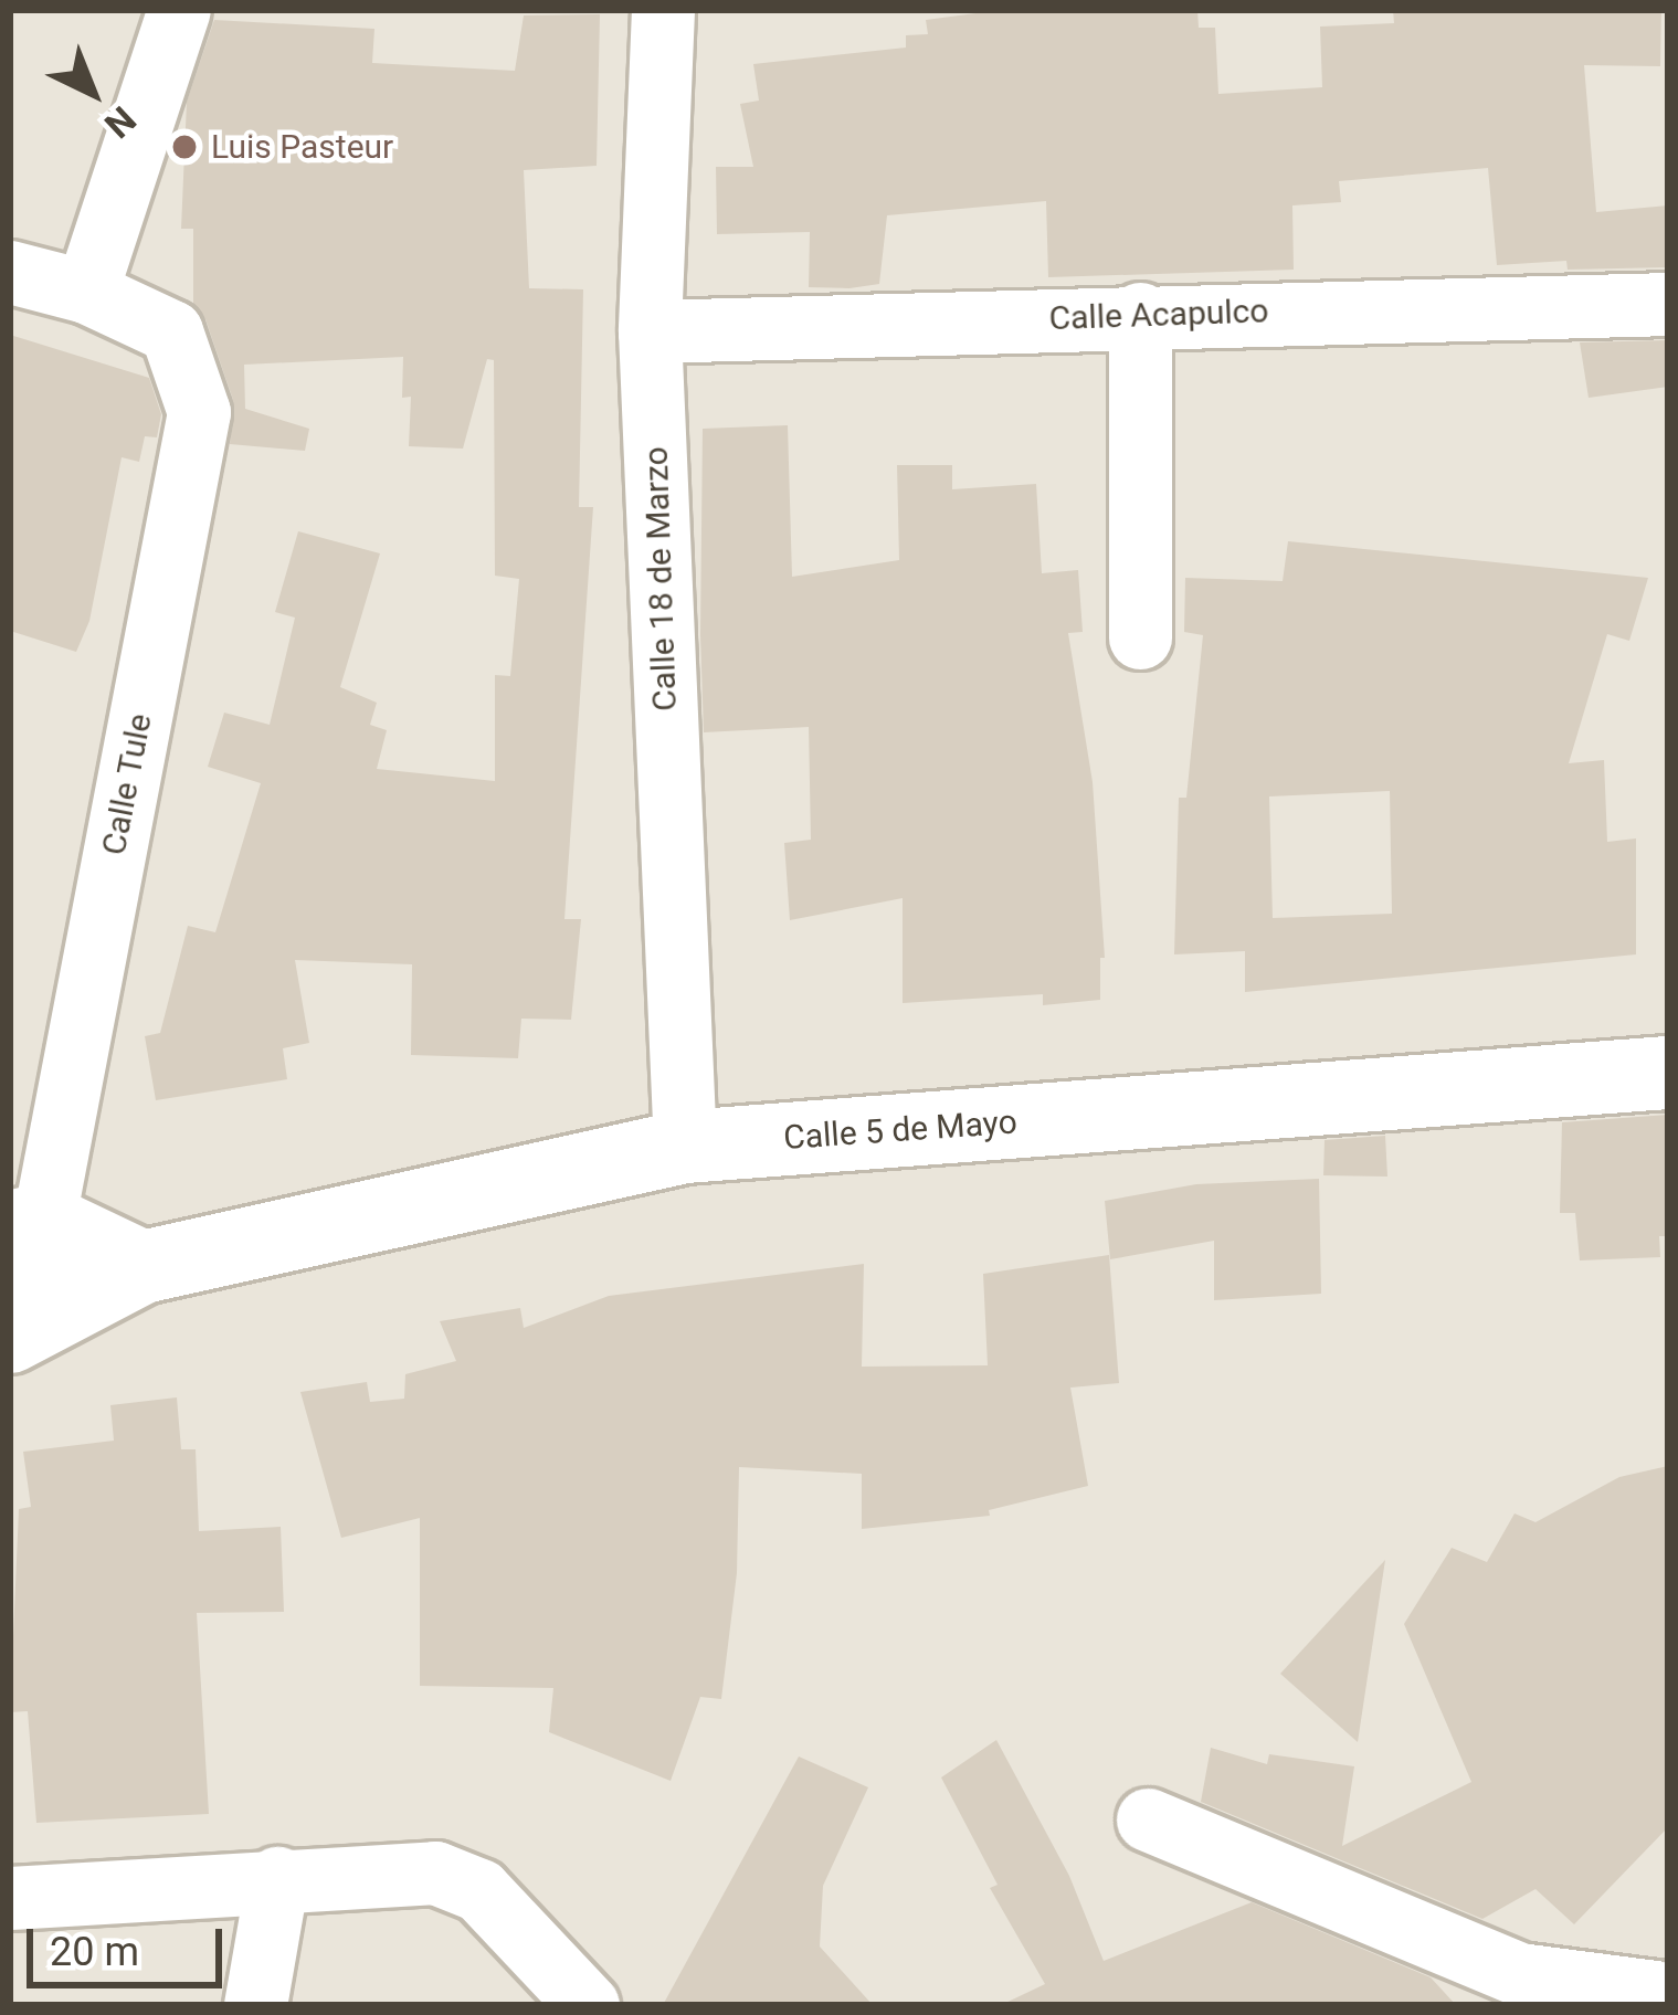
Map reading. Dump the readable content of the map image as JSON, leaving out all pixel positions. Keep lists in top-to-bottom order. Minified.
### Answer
{"streets":{"street":["Calle Acapulco","Calle 18 de Marzo","Calle Tule","Calle 5 de Mayo"]},"crossings":[["Calle Acapulco","Calle 18 de Marzo"],["Calle 18 de Marzo","Calle 5 de Mayo"],["Calle Tule","Calle 5 de Mayo"]],"places":["Luis Pasteur"],"scale_bar":"20 m","north":"bottom right"}
